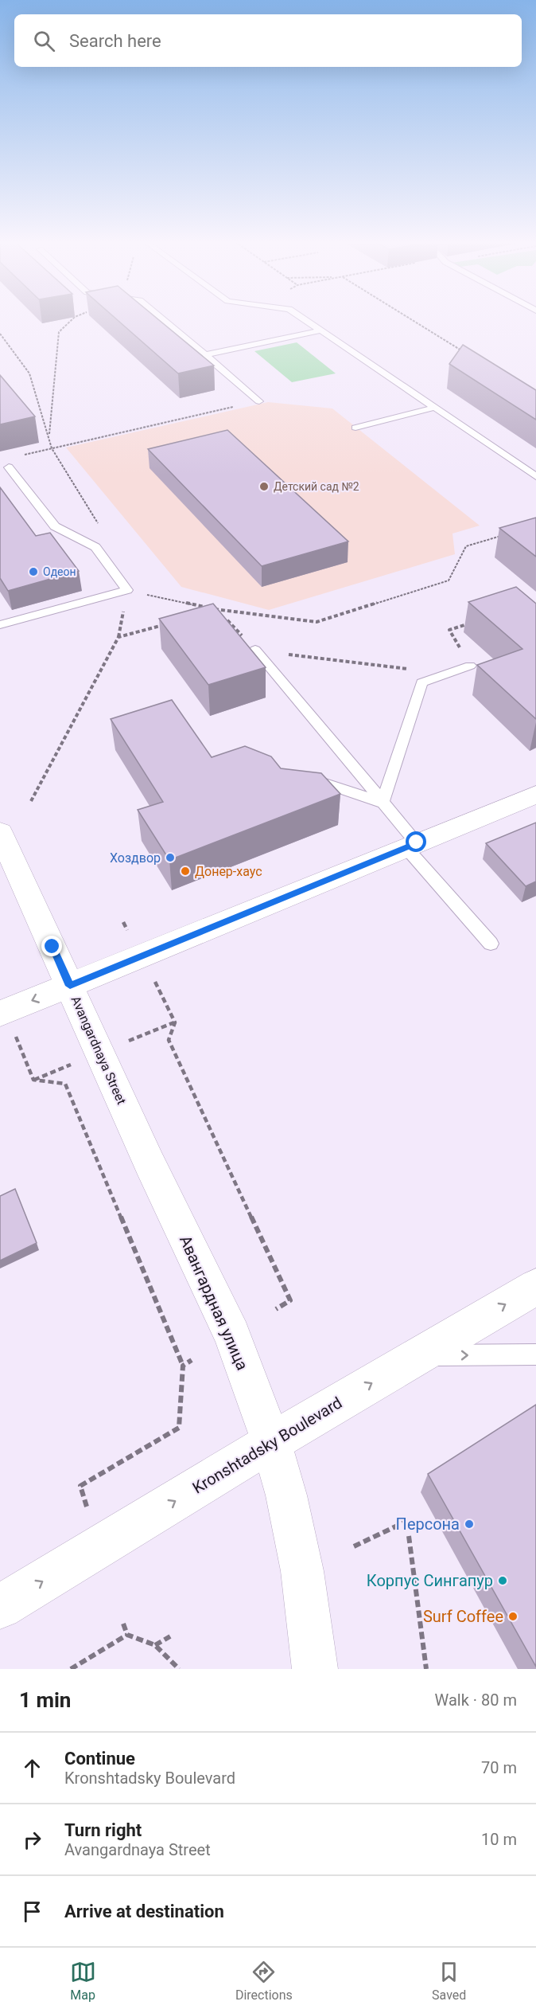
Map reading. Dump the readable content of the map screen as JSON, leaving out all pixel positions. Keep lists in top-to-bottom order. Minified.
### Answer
{"streets":{"main road":["Avangardnaya Street","Kronshtadsky Boulevard"]},"crossings":[["Avangardnaya Street","Kronshtadsky Boulevard"]],"one_way":["Kronshtadsky Boulevard"],"places":["Детский сад №2","Одеон","Хоздвор","Донер-хаус","Персона","Корпус Сингапур","Surf Coffee"],"page":{"search":"Search here","heading":["1 min","Walk · 80 m"],"list":[["Continue","Kronshtadsky Boulevard","70 m"],["Turn right","Avangardnaya Street","10 m"],"Arrive at destination"],"nav":["Map","Directions","Saved"]}}
